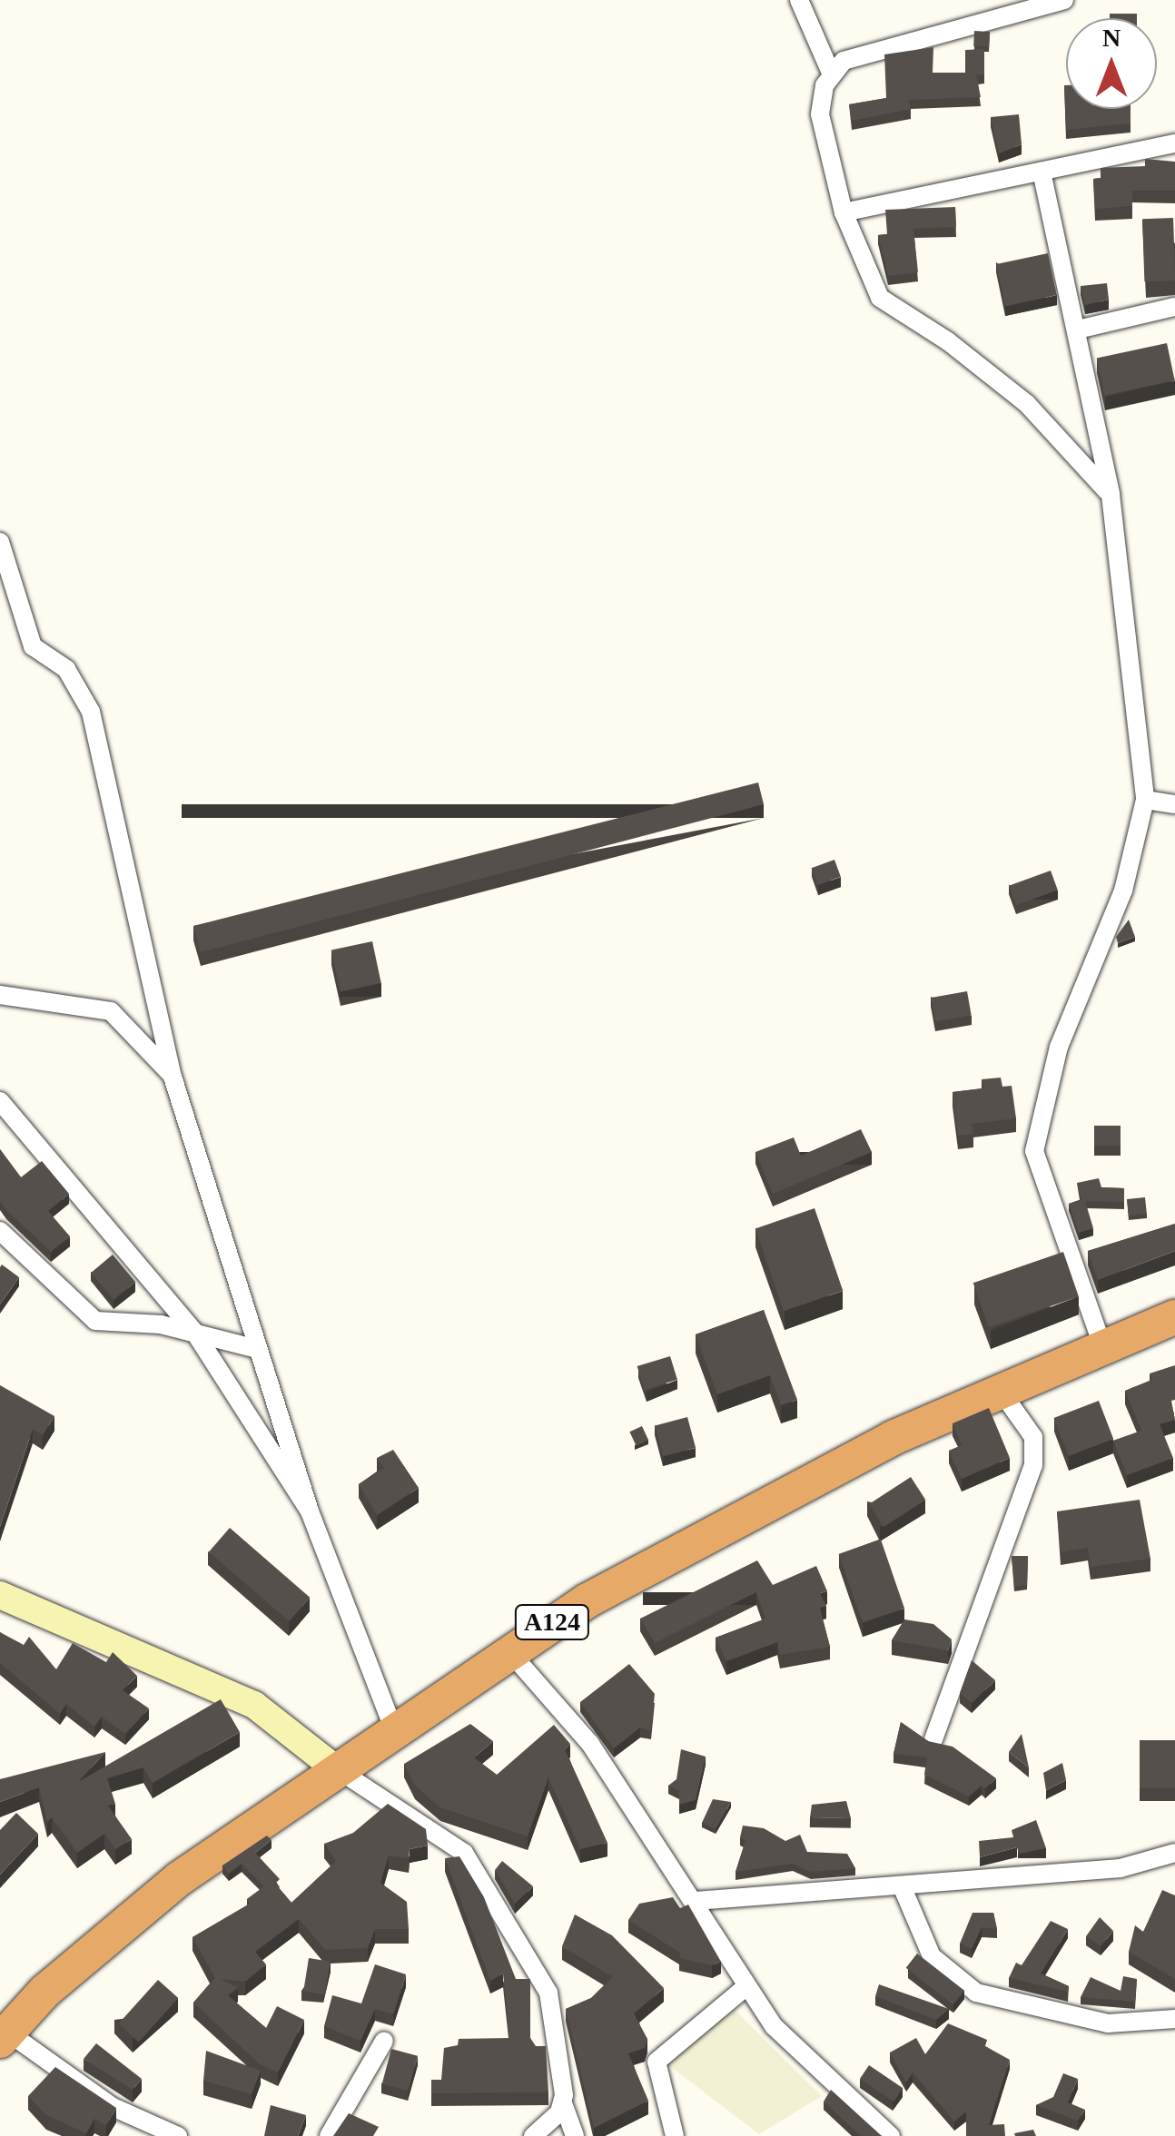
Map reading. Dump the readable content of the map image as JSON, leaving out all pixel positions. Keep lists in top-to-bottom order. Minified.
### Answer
{"streets":{"highway":["A124"]},"north":"top"}
